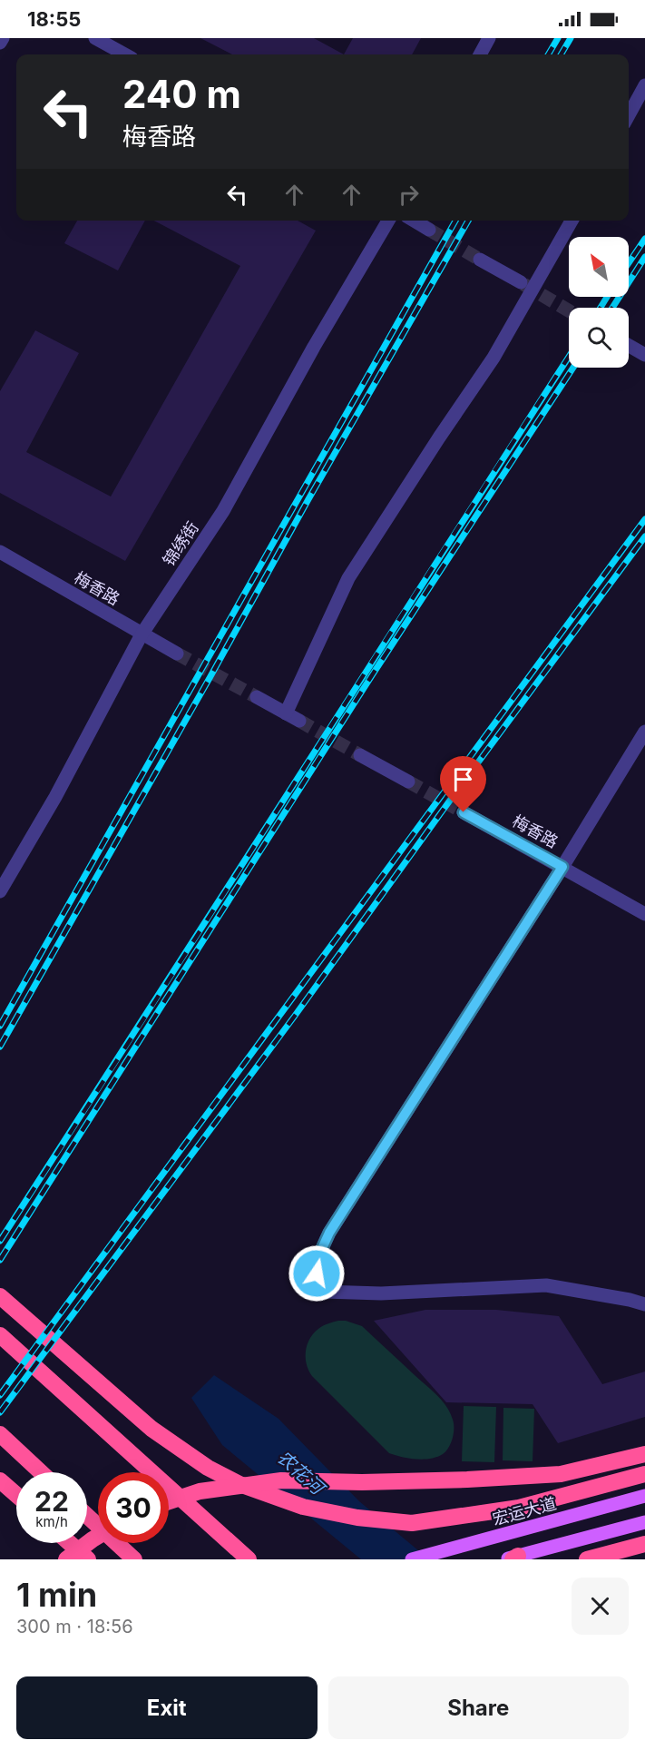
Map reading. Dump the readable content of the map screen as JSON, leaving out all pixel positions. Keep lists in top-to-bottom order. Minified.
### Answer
{"streets":{"main road":["宏运大道"],"street":["锦绣街","梅香路"]},"crossings":[["锦绣街","梅香路"]],"water":["农花河"],"north":"top left","page":{"status":"18:55","turn":["240 m","梅香路"],"speed":"22 km/h","limit":"30","heading":["1 min","300 m · 18:56"],"buttons":["Exit","Share"]}}
